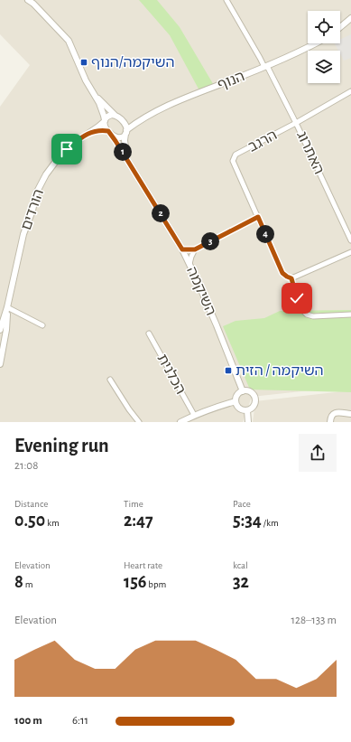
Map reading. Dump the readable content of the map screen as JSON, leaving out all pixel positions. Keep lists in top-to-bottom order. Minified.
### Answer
{"streets":{"street":["הנוף","הרגב","האתרוג","הורדים","השיקמה","הכלנית"]},"crossings":[["הנוף","האתרוג"],["הנוף","הורדים"],["הנוף","השיקמה"],["הרגב","האתרוג"],["הורדים","השיקמה"]],"places":{"transit":["השיקמה/הנוף","השיקמה / הזית"]},"page":{"pins":["1","2","4","3"],"heading":["Evening run","21:08"],"stats":[["Distance","0.50 km"],["Time","2:47"],["Pace","5:34 /km"],["Elevation","8 m"],["Heart rate","156 bpm"],["kcal","32"]],"chart":["Elevation","128–133 m"],"list":[{"name":"100 m","note":"6:11"}]}}
